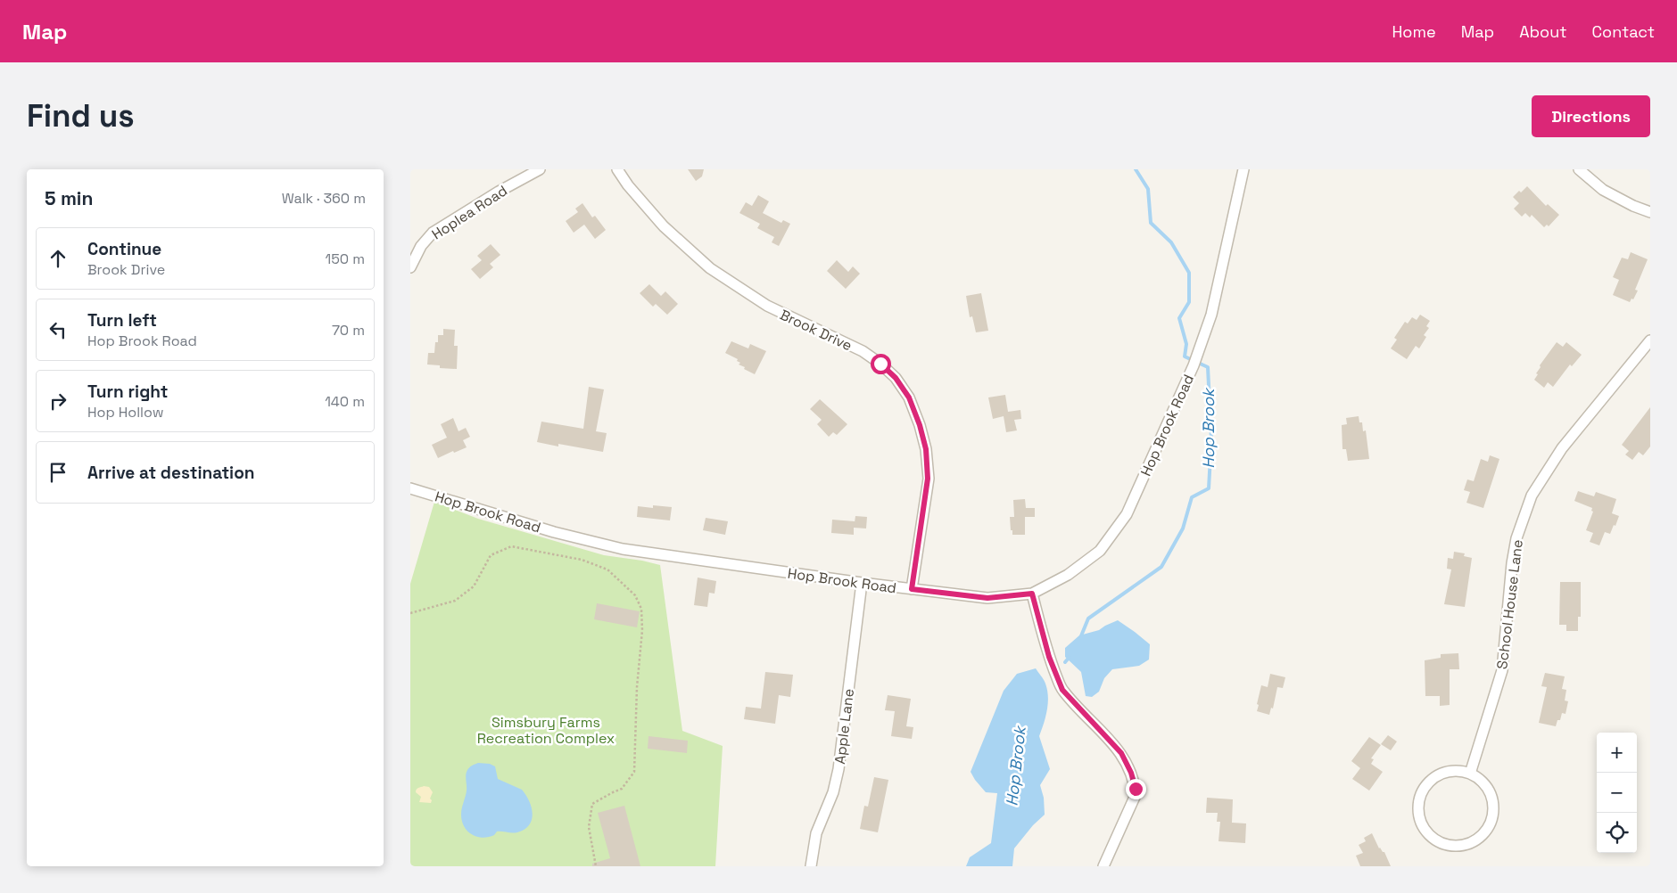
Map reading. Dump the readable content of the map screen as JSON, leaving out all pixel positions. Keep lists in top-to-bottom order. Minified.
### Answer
{"streets":{"street":["Hoplea Road","Brook Drive","Hop Brook Road","School House Lane","Apple Lane"]},"crossings":[["Brook Drive","Hop Brook Road"],["Hop Brook Road","Apple Lane"]],"water":["Hop Brook"],"parks":["Simsbury Farms Recreation Complex"],"page":{"header":"Map","nav":["Home","Map","About","Contact"],"buttons":"Directions","title":"Find us","heading":["5 min","Walk · 360 m"],"list":[["Continue","Brook Drive","150 m"],["Turn left","Hop Brook Road","70 m"],["Turn right","Hop Hollow","140 m"],"Arrive at destination"],"map_buttons":["+","−"]}}
